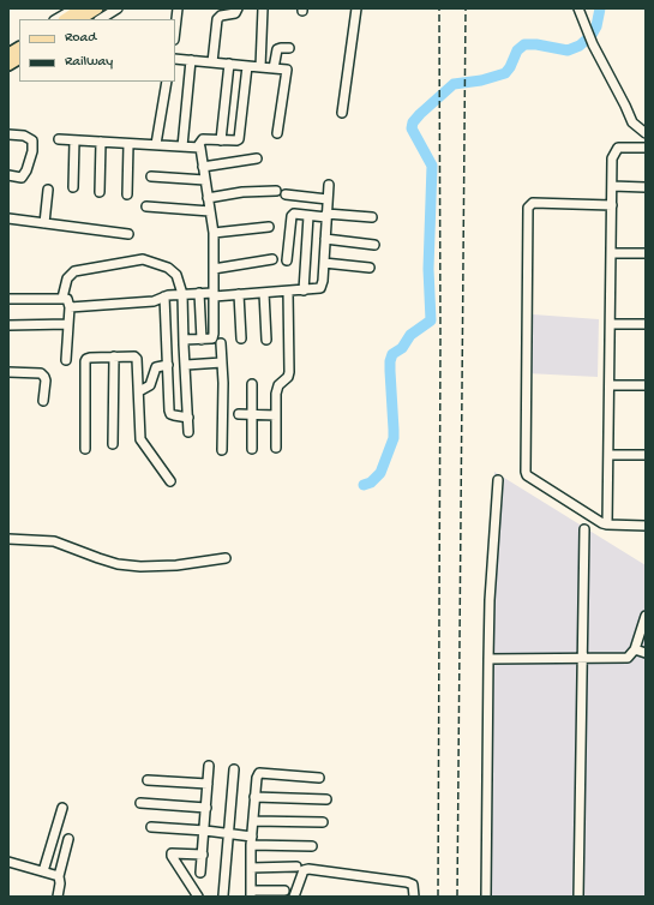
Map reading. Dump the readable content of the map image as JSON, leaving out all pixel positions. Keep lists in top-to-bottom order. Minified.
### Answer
{"legend":["Road","Railway"]}
